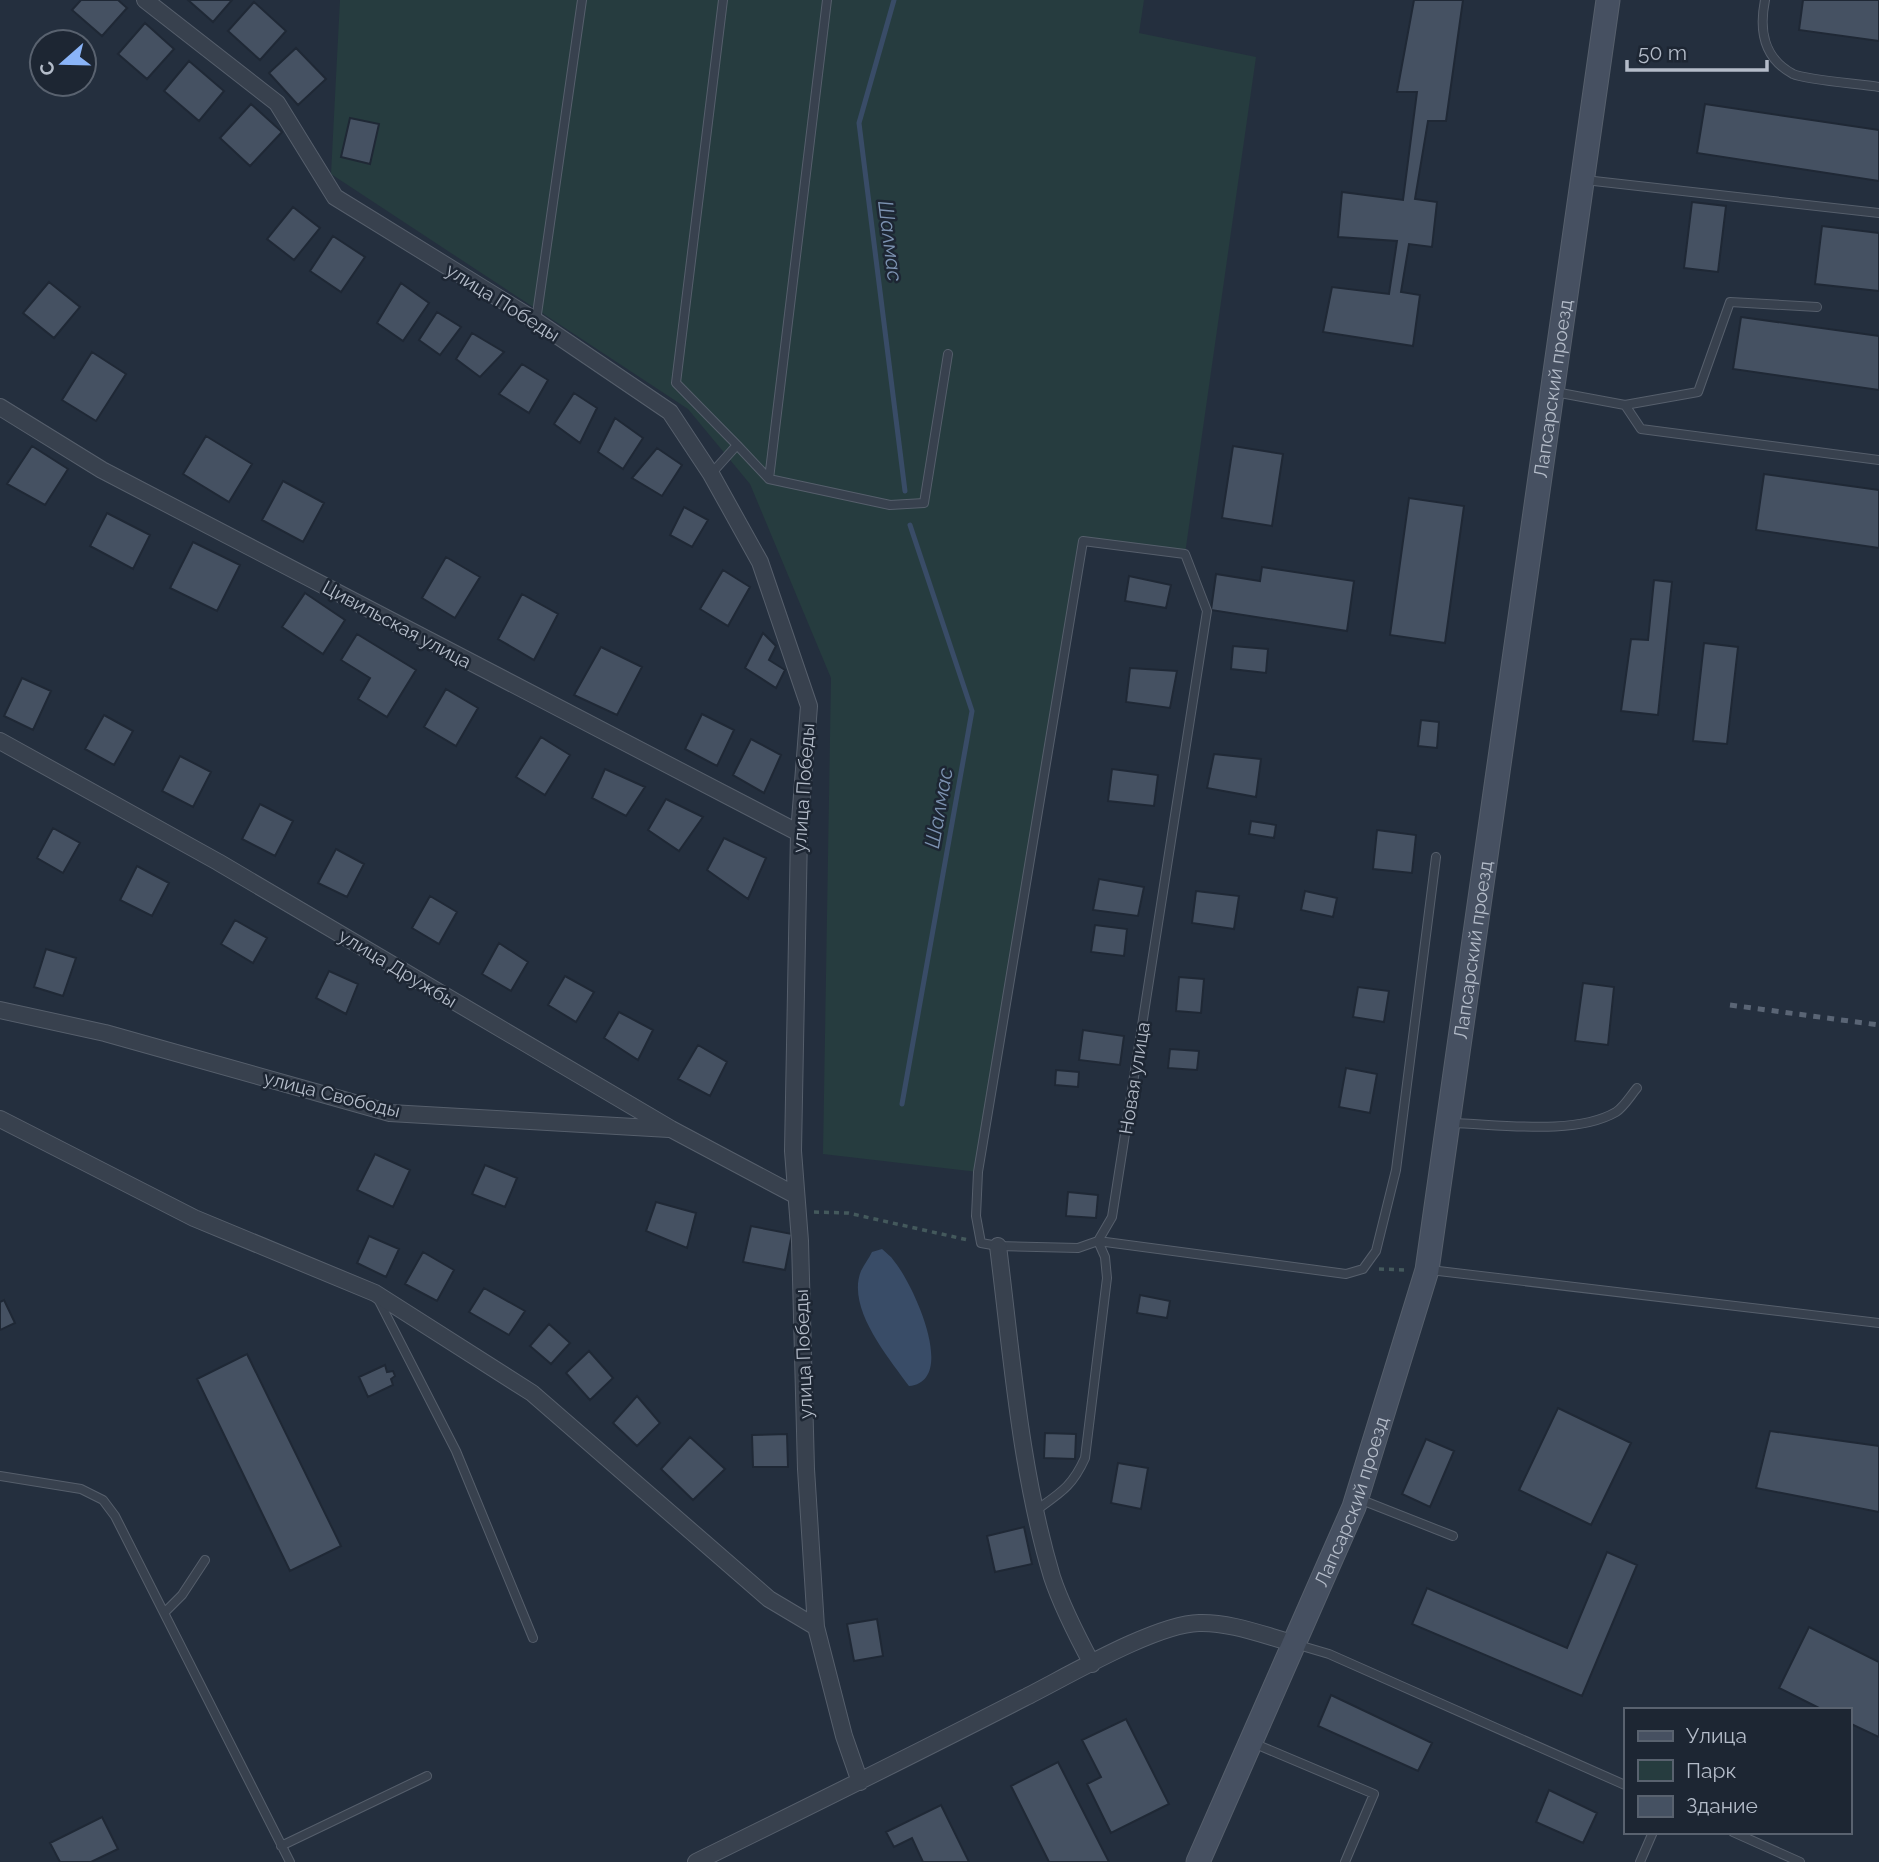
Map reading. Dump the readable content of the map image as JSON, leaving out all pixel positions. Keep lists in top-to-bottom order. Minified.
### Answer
{"streets":{"street":["улица Победы","Лапсарский проезд","Цивильская улица","улица Дружбы","улица Свободы"],"lane":["Новая улица"]},"crossings":[["улица Победы","Цивильская улица"],["улица Победы","улица Дружбы"],["улица Дружбы","улица Свободы"]],"water":["Шалмас"],"legend":["Улица","Парк","Здание"],"scale_bar":"50 m","north":"left"}
